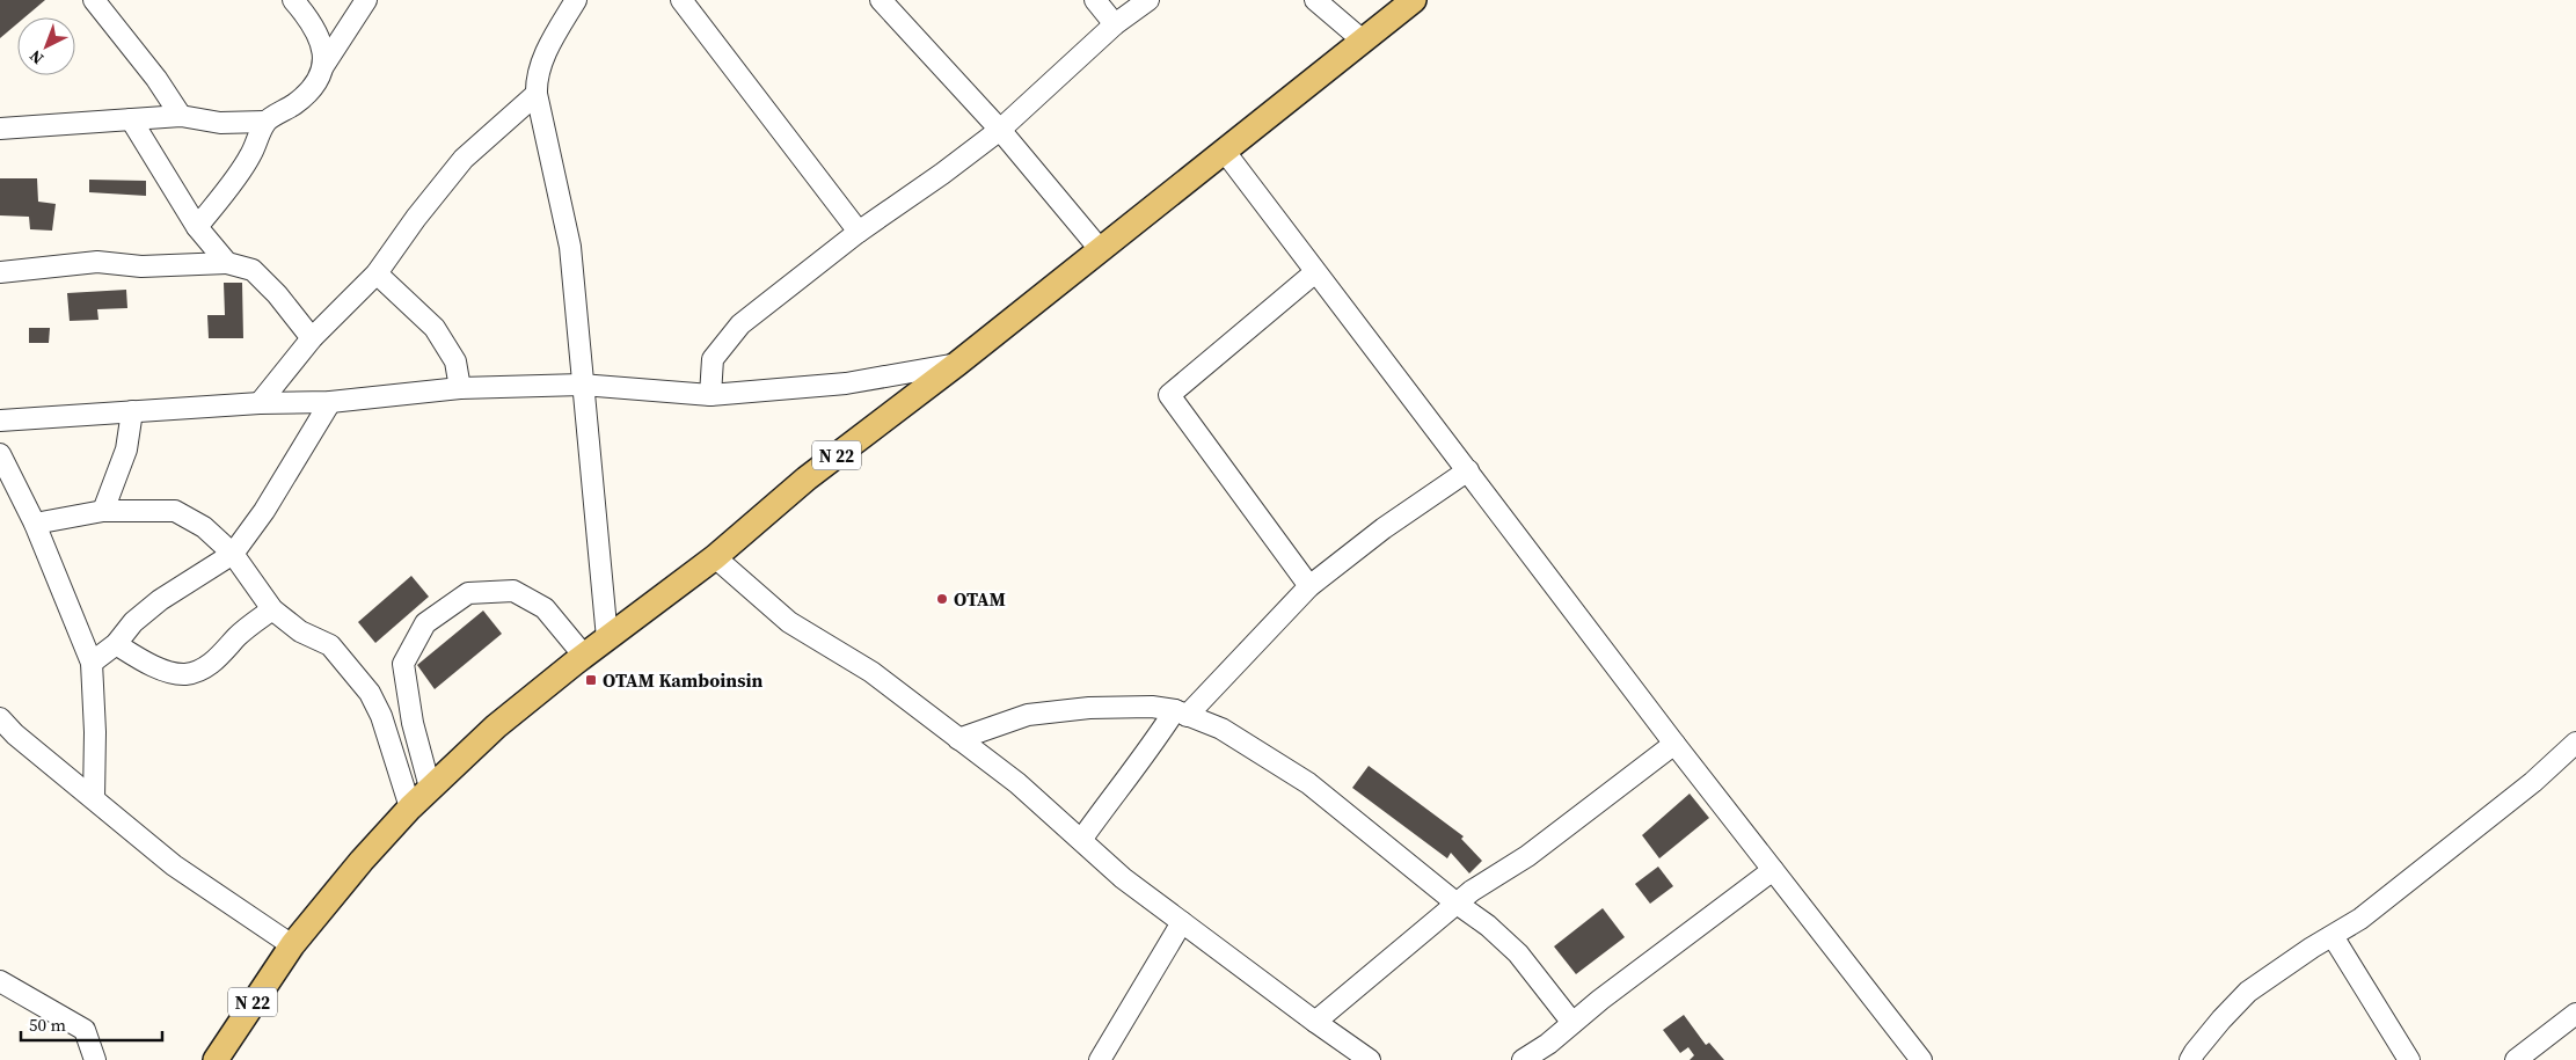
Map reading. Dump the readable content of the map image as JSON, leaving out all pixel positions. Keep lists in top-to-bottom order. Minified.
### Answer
{"streets":{"main road":["N 22"]},"places":{"other":["OTAM"],"transit":["OTAM Kamboinsin"]},"scale_bar":"50 m","north":"bottom left"}
